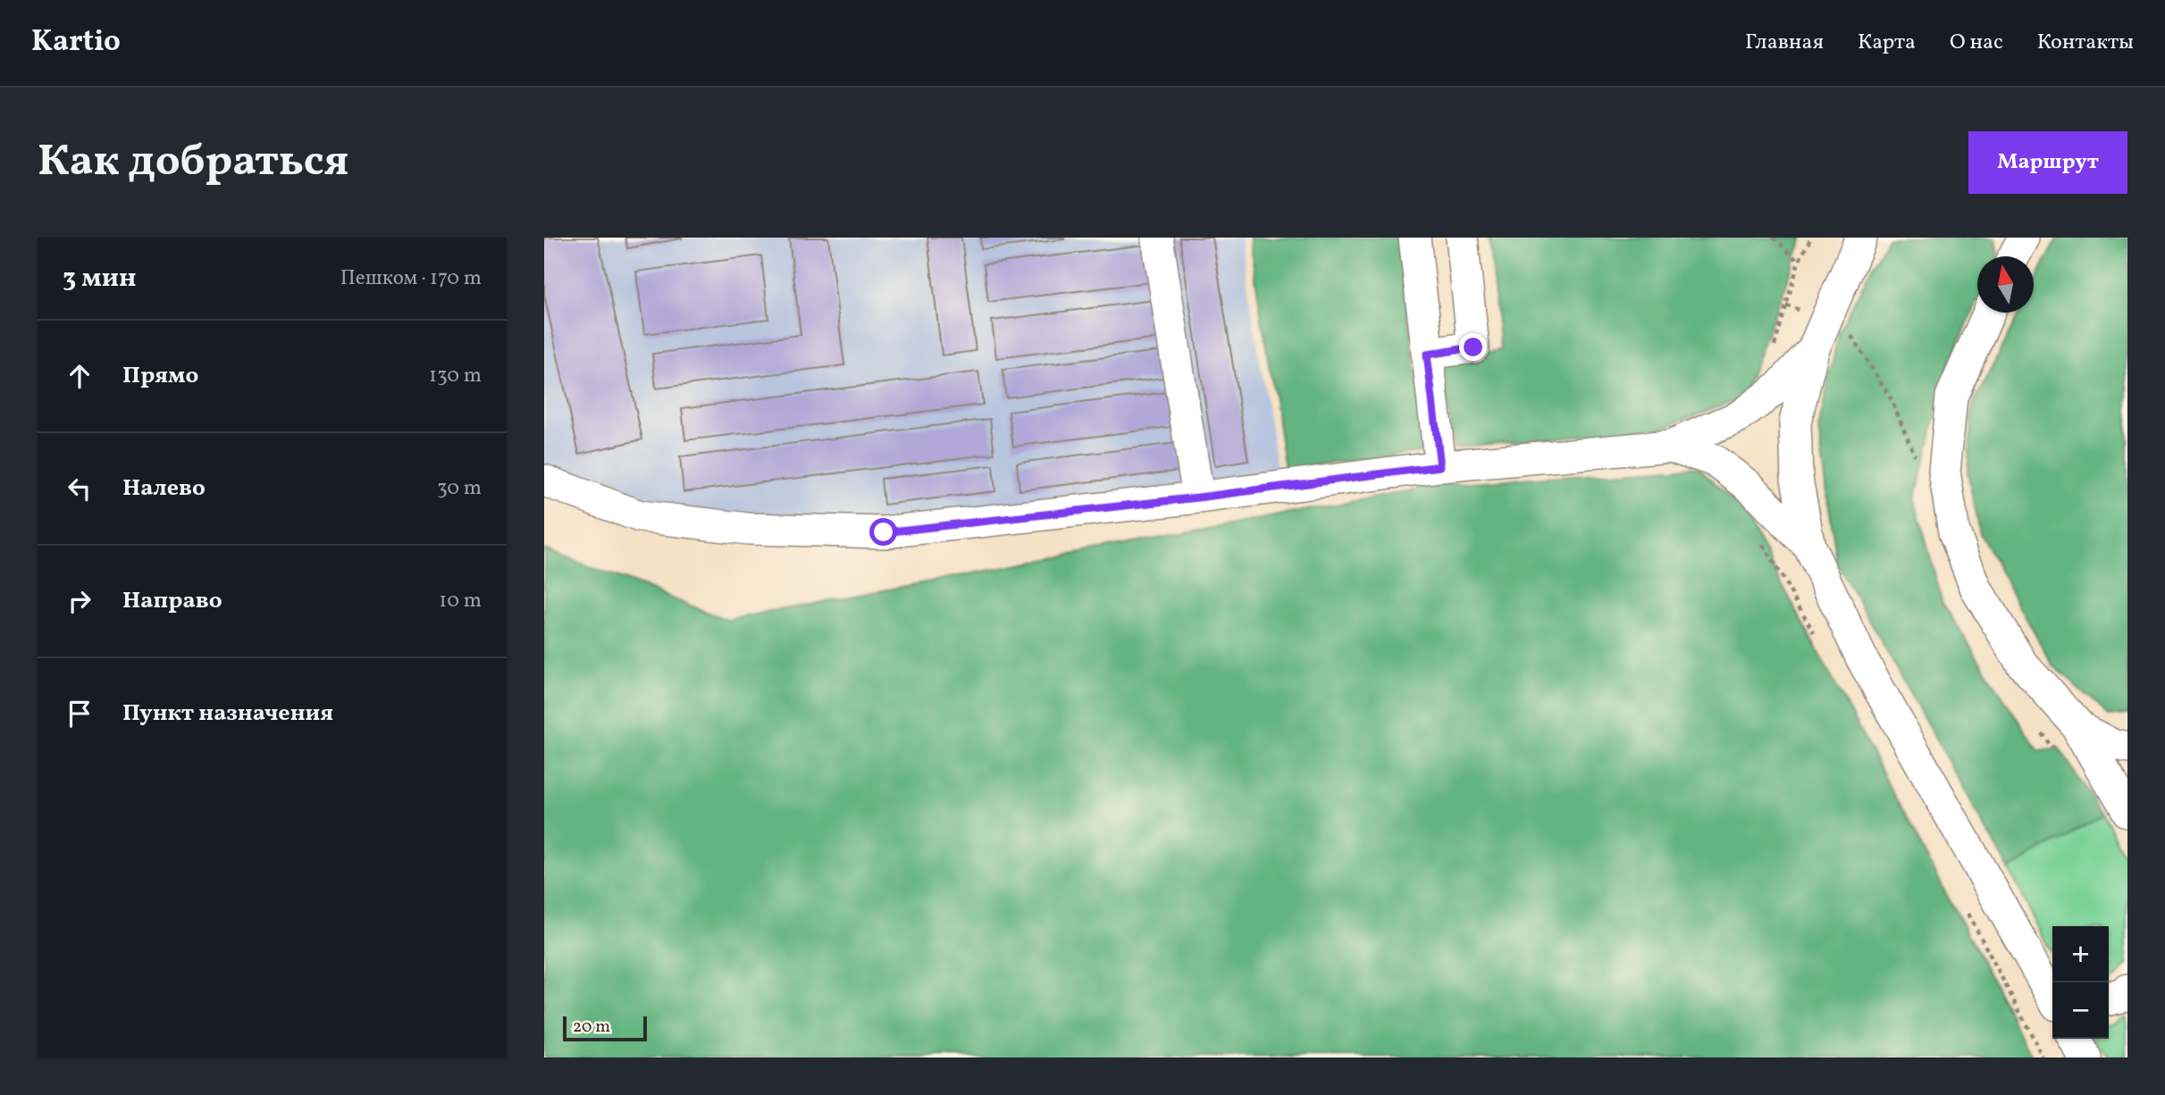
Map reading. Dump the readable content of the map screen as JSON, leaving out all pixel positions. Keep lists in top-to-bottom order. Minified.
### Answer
{"scale_bar":"20 m","north":"top","page":{"header":"Kartio","nav":["Главная","Карта","О нас","Контакты"],"buttons":"Маршрут","title":"Как добраться","heading":["3 мин","Пешком · 170 m"],"list":[["Прямо","130 m"],["Налево","30 m"],["Направо","10 m"],"Пункт назначения"],"map_buttons":["+","−"],"scale":"20 m"}}
